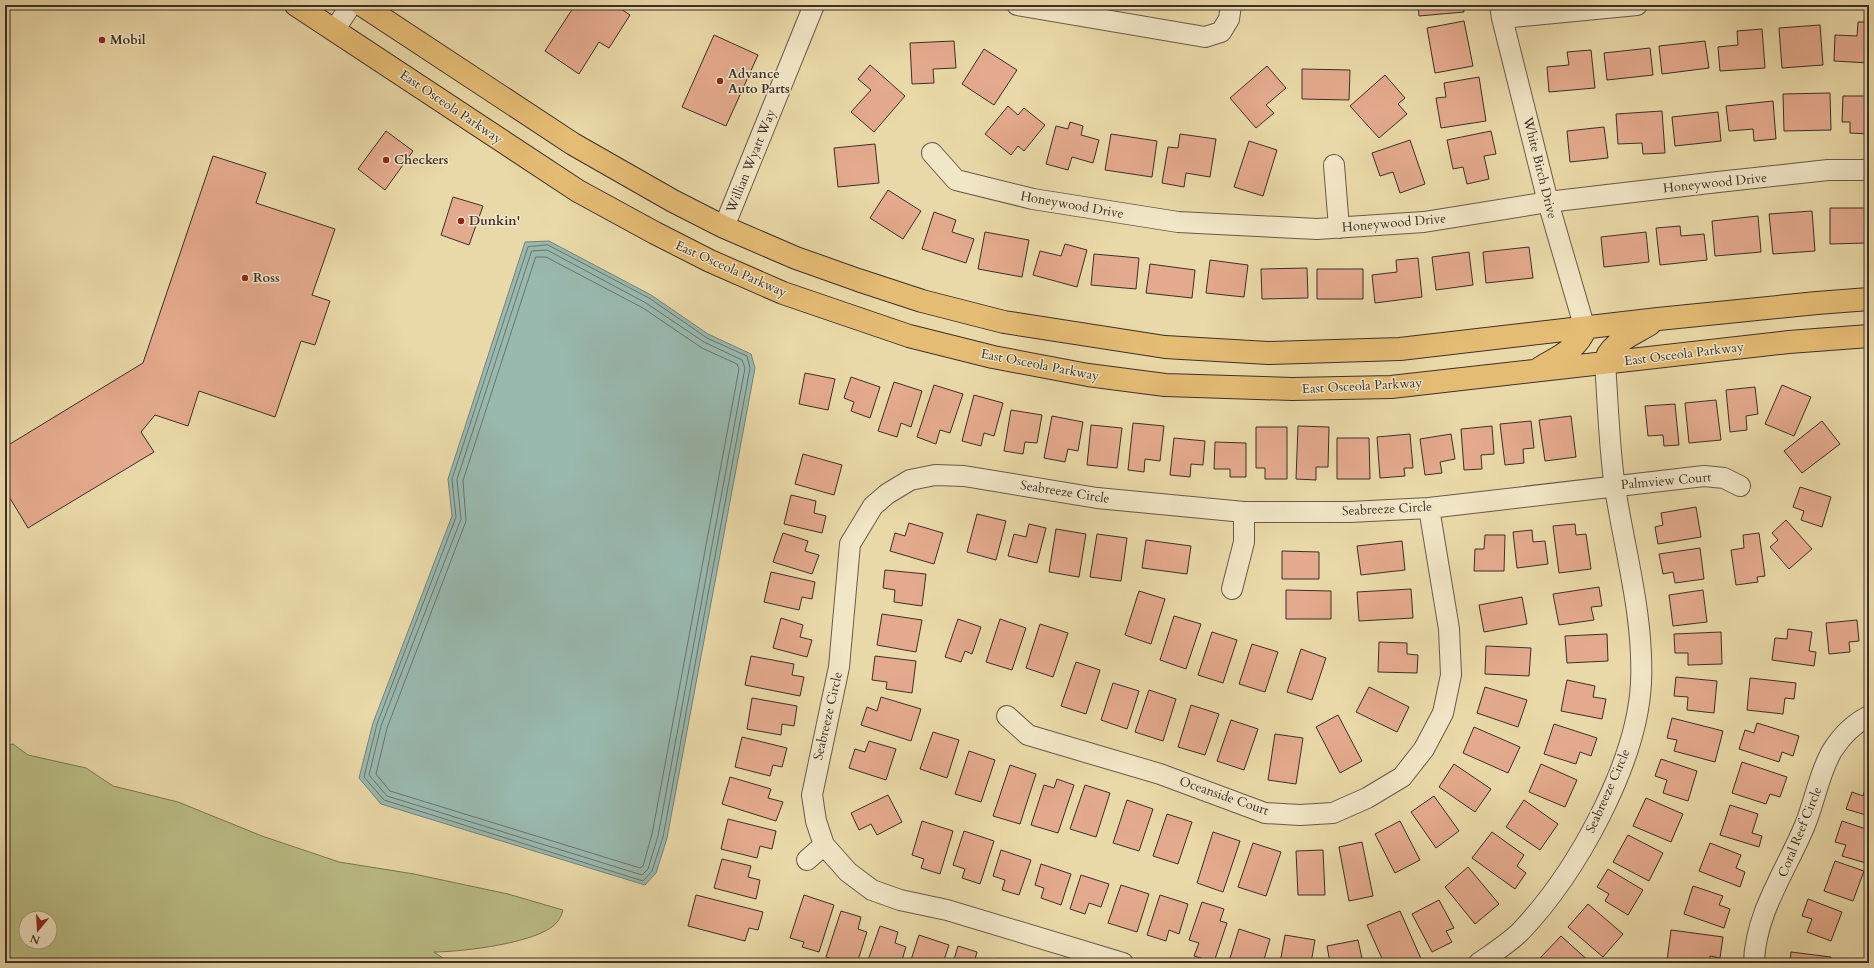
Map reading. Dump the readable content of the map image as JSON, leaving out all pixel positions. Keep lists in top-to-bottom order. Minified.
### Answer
{"streets":{"main road":["East Osceola Parkway"],"street":["Willian Wyatt Way","White Birch Drive","Honeywood Drive","Palmview Court","Seabreeze Circle","Oceanside Court","Coral Reef Circle"]},"crossings":[["East Osceola Parkway","Seabreeze Circle"],["White Birch Drive","Honeywood Drive"],["Palmview Court","Seabreeze Circle"],["Seabreeze Circle","Oceanside Court"]],"places":["Mobil","Advance Auto Parts","Checkers","Dunkin'","Ross"],"north":"bottom"}
